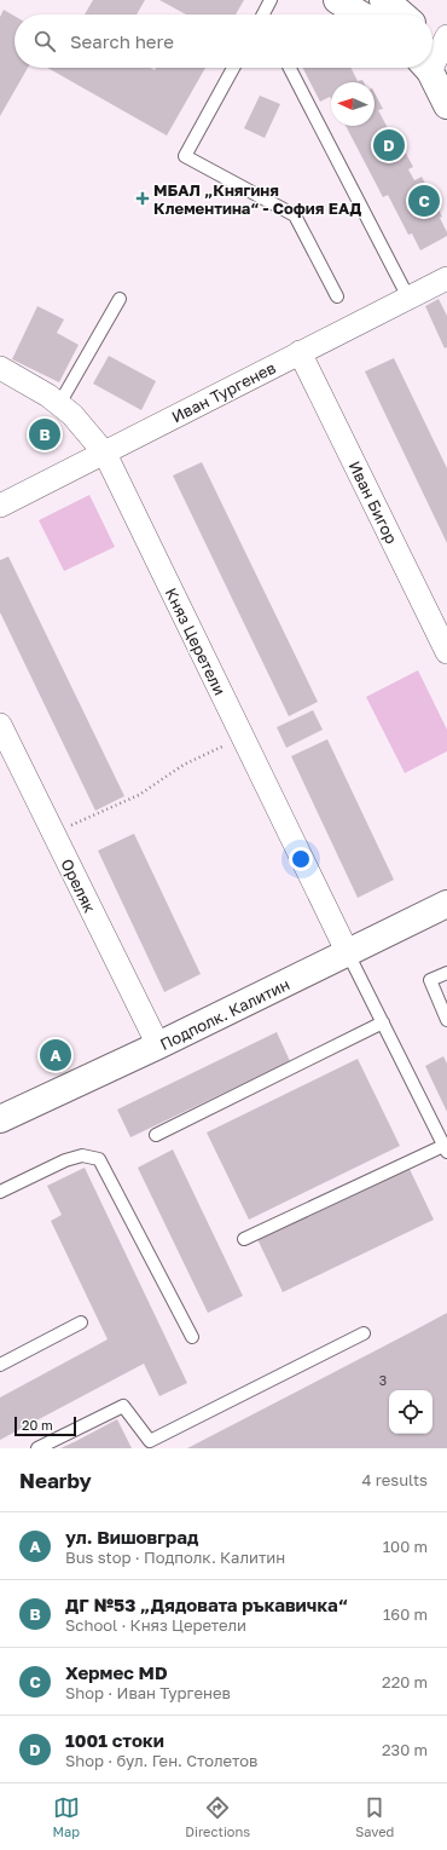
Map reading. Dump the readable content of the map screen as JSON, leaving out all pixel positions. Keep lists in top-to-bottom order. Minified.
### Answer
{"streets":{"street":["Иван Тургенев","Иван Бигор","Княз Церетели","Ореляк","Подполк. Калитин"]},"crossings":[["Иван Тургенев","Иван Бигор"],["Иван Тургенев","Княз Церетели"],["Княз Церетели","Подполк. Калитин"],["Ореляк","Подполк. Калитин"]],"places":{"health":["МБАЛ „Княгиня Клементина“ - София ЕАД"]},"house_numbers":["3"],"scale_bar":"20 m","north":"left","page":{"search":"Search here","pins":["D","C","B","A"],"scale":"20 m","heading":["Nearby","4 results"],"list":[{"mark":"A","name":"ул. Вишовград","note":"Bus stop · Подполк. Калитин","value":"100 m"},{"mark":"B","name":"ДГ №53 „Дядовата ръкавичка“","note":"School · Княз Церетели","value":"160 m"},{"mark":"C","name":"Хермес MD","note":"Shop · Иван Тургенев","value":"220 m"},{"mark":"D","name":"1001 стоки","note":"Shop · бул. Ген. Столетов","value":"230 m"}],"nav":["Map","Directions","Saved"]}}
